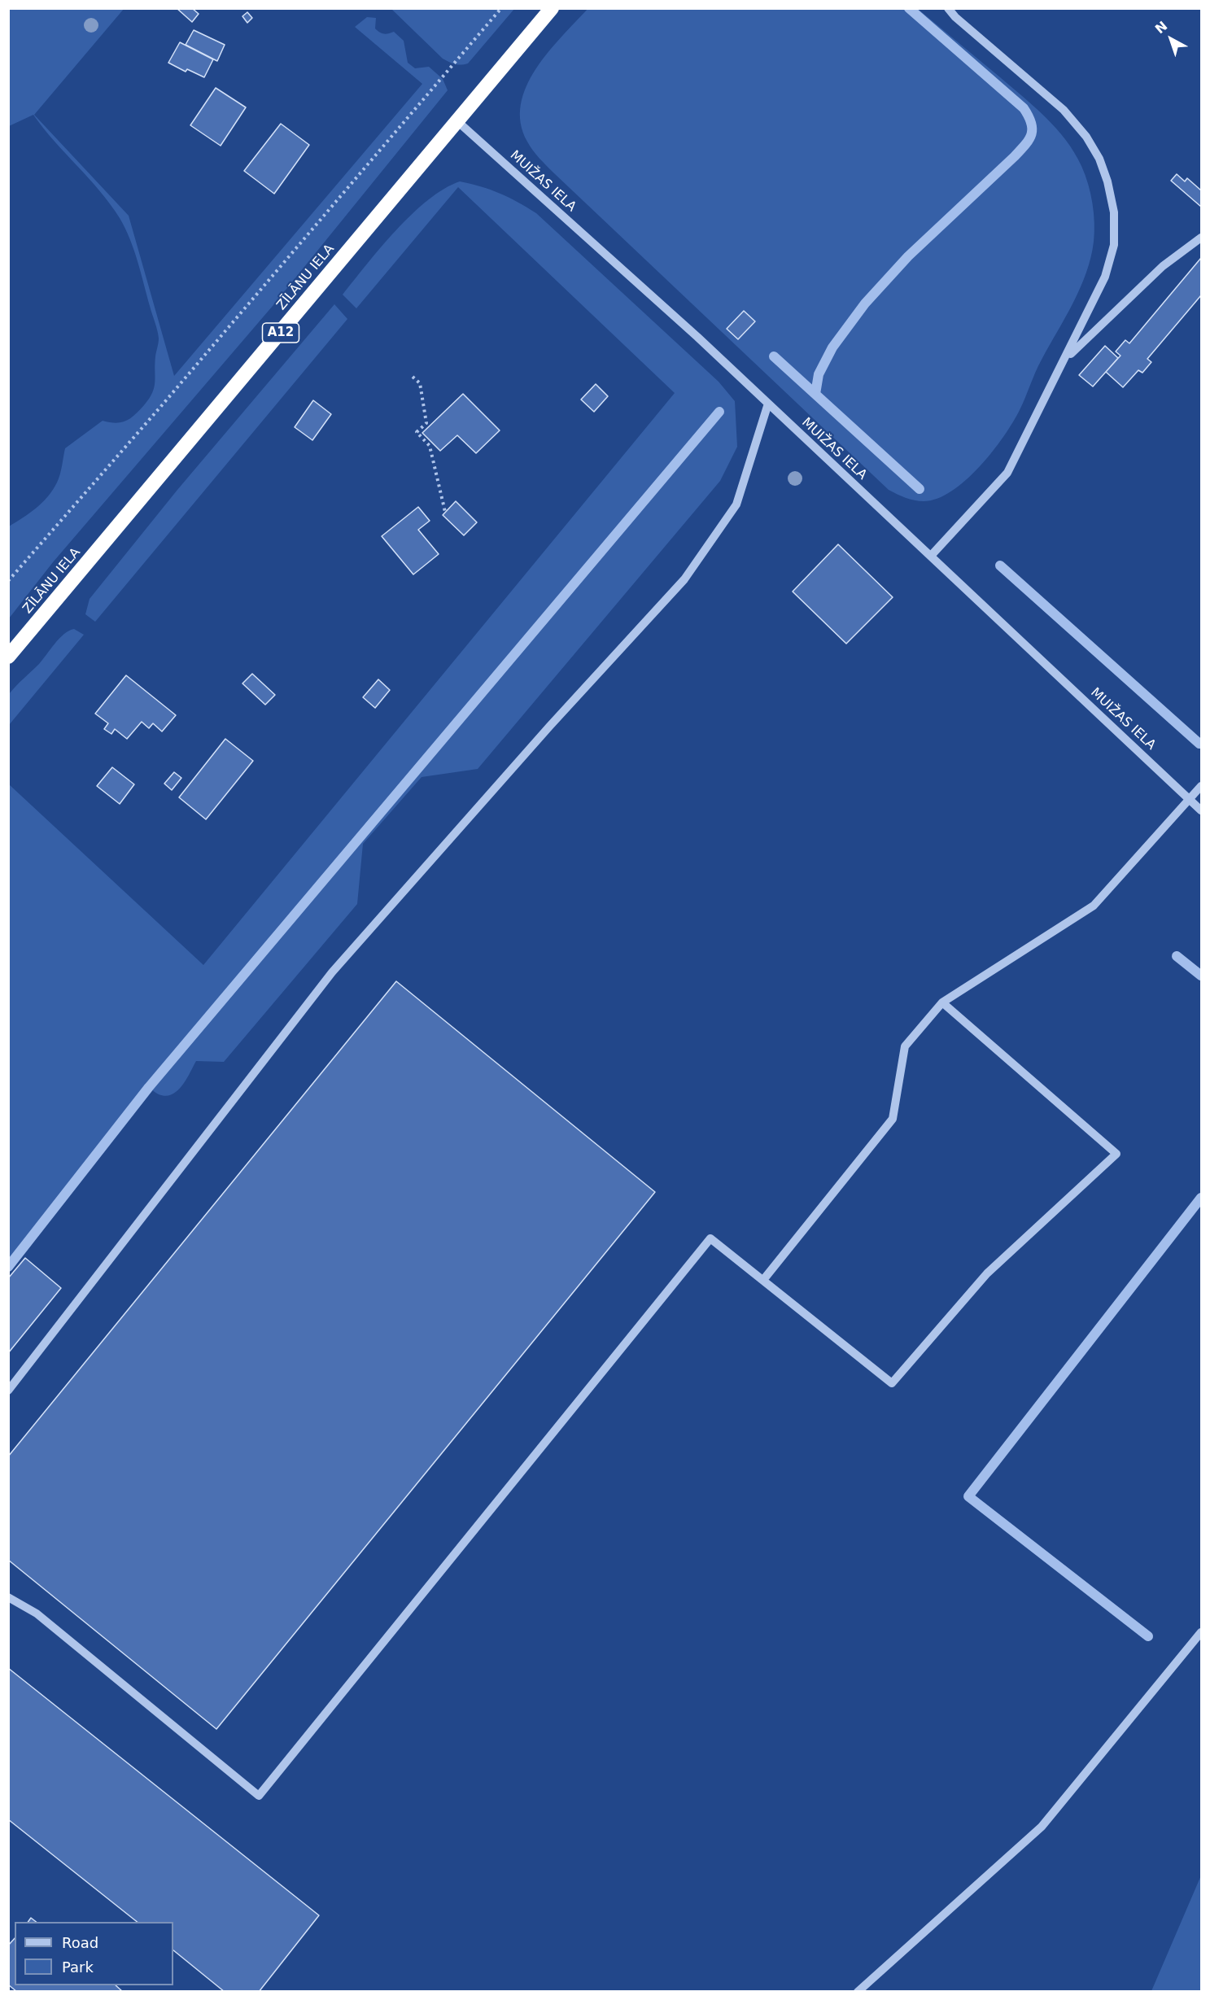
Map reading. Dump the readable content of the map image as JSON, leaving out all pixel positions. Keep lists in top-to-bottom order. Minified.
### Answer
{"streets":{"highway":["ZĪLĀNU IELA","A12"],"street":["MUIŽAS IELA"]},"crossings":[["MUIŽAS IELA","ZĪLĀNU IELA"]],"legend":["Road","Park"],"north":"top left"}
